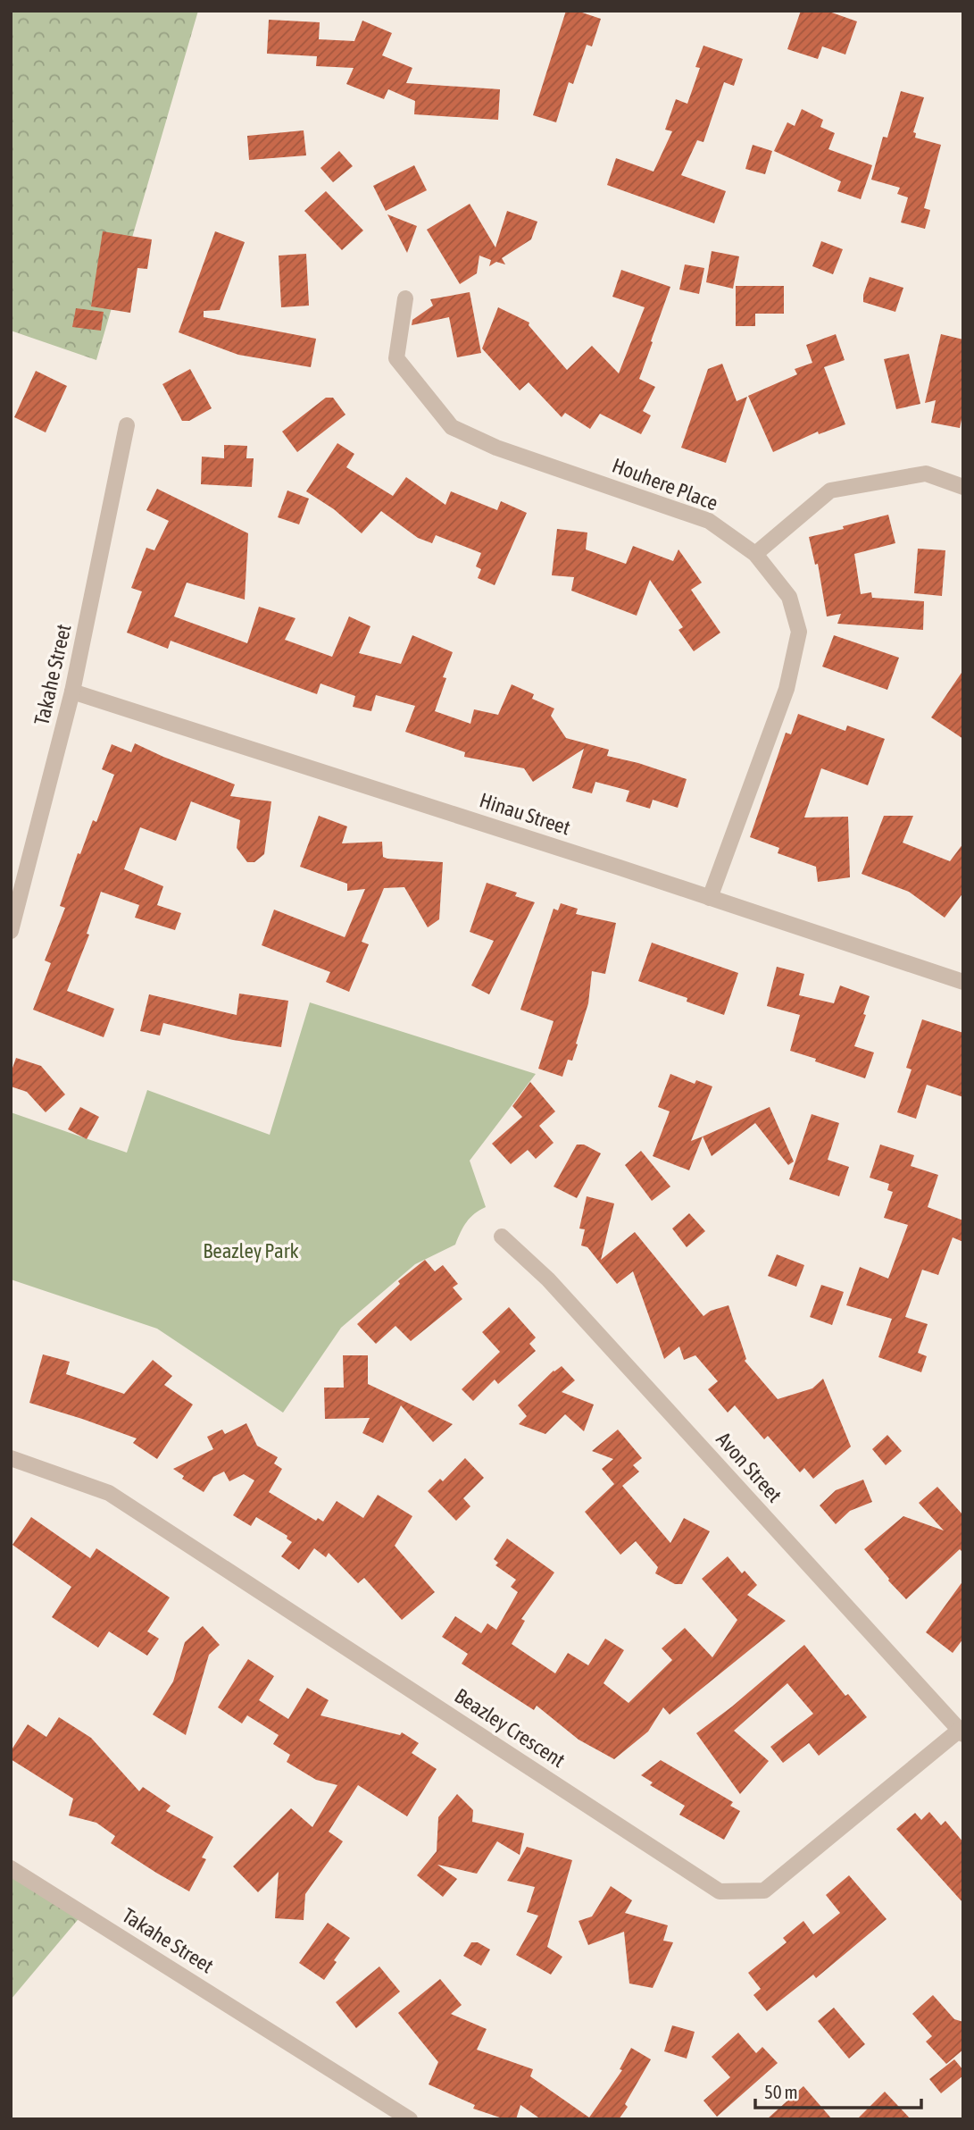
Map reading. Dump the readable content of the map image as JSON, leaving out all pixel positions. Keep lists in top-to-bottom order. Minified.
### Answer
{"streets":{"street":["Houhere Place","Takahe Street","Hinau Street","Avon Street","Beazley Crescent"]},"crossings":[["Houhere Place","Hinau Street"],["Takahe Street","Hinau Street"],["Avon Street","Beazley Crescent"]],"parks":["Beazley Park"],"scale_bar":"50 m"}
